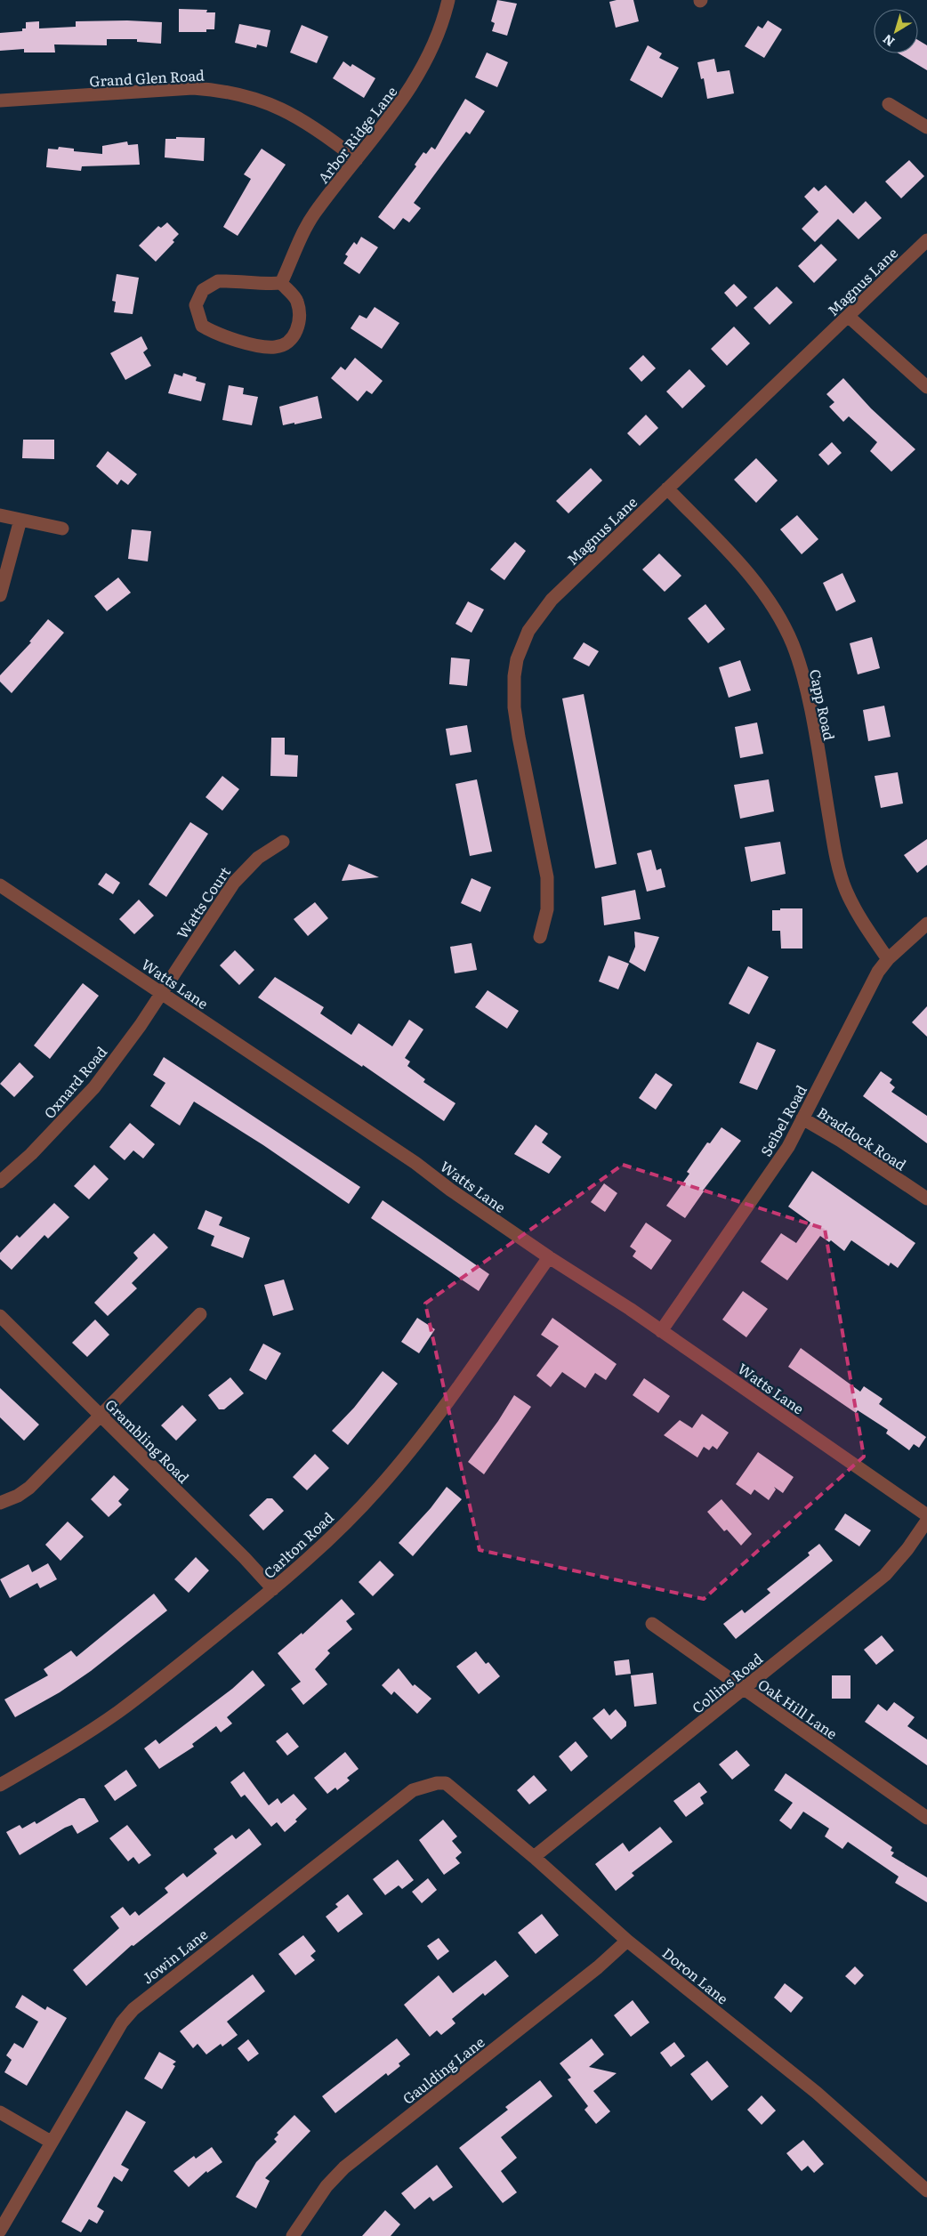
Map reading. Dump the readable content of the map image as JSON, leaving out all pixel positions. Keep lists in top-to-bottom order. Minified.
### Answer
{"streets":{"street":["Grand Glen Road","Arbor Ridge Lane","Magnus Lane","Capp Road","Watts Court","Watts Lane","Oxnard Road","Seibel Road","Braddock Road","Grambling Road","Carlton Road","Collins Road","Oak Hill Lane","Jowin Lane","Doron Lane","Gaulding Lane"]},"crossings":[["Grand Glen Road","Arbor Ridge Lane"],["Magnus Lane","Capp Road"],["Capp Road","Seibel Road"],["Watts Court","Watts Lane"],["Watts Court","Oxnard Road"],["Watts Lane","Oxnard Road"],["Watts Lane","Seibel Road"],["Watts Lane","Carlton Road"],["Seibel Road","Braddock Road"],["Grambling Road","Carlton Road"],["Collins Road","Oak Hill Lane"],["Collins Road","Doron Lane"],["Jowin Lane","Doron Lane"],["Doron Lane","Gaulding Lane"]],"north":"bottom left"}
